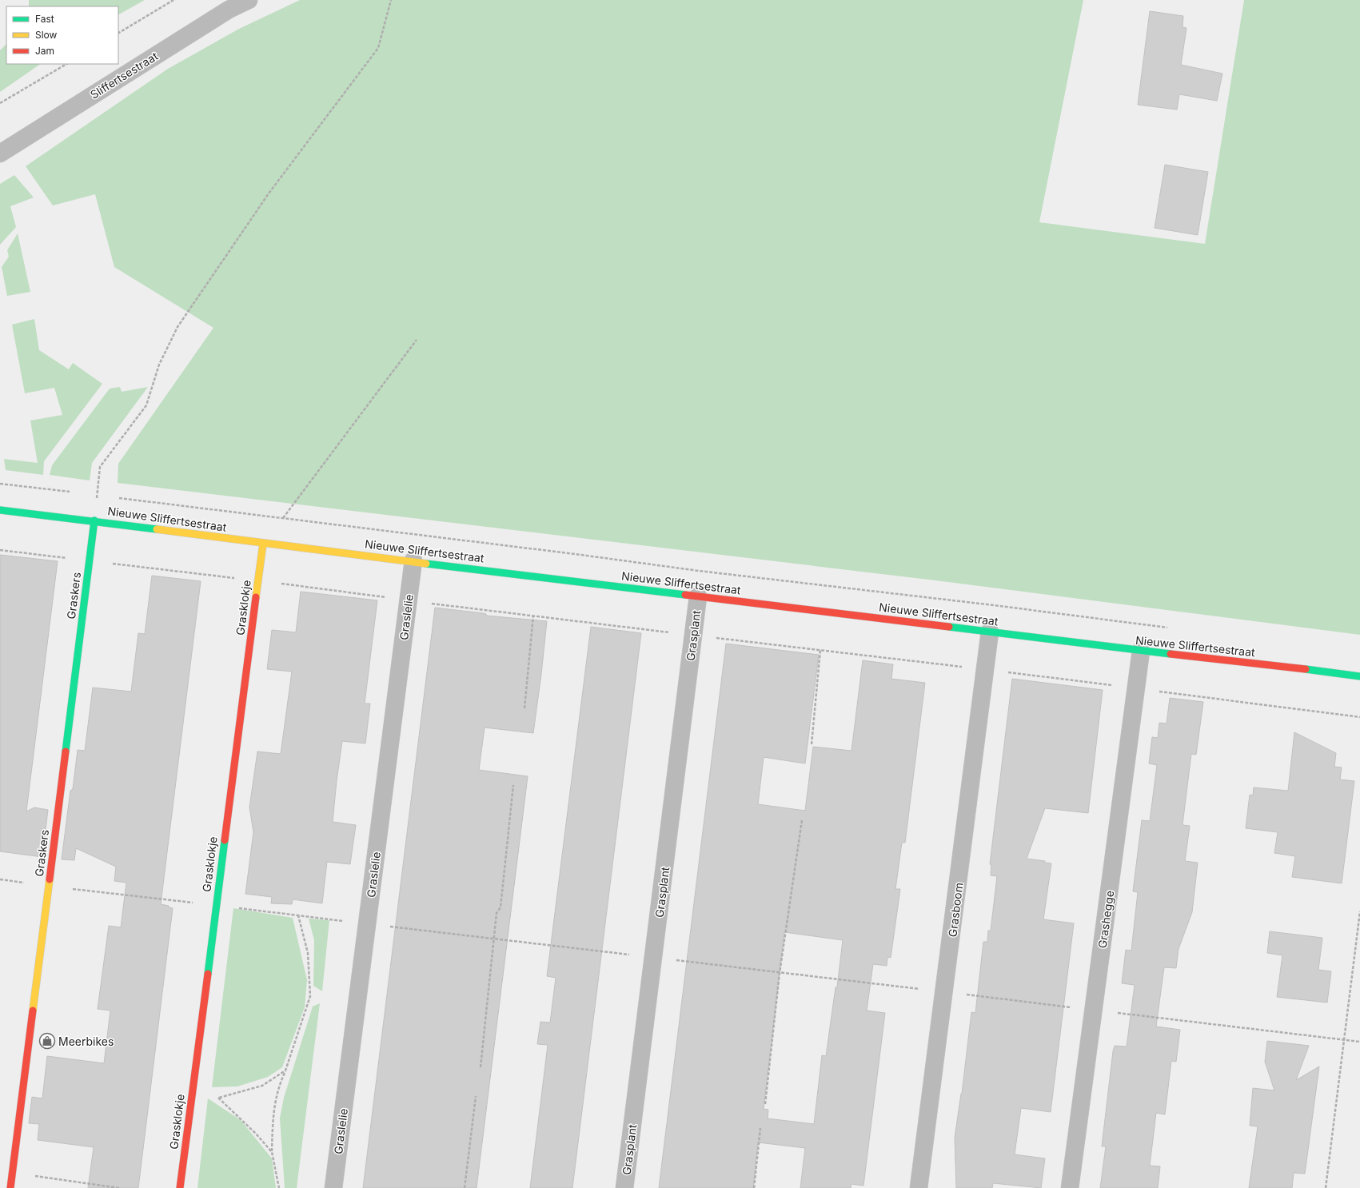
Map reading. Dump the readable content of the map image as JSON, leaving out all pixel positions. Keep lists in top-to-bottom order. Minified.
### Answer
{"streets":{"street":["Sliffertsestraat","Nieuwe Sliffertsestraat","Graskers","Grasklokje","Graslelie","Grasplant","Grasboom","Grashegge"]},"crossings":[["Nieuwe Sliffertsestraat","Graskers"],["Nieuwe Sliffertsestraat","Grasklokje"],["Nieuwe Sliffertsestraat","Graslelie"],["Nieuwe Sliffertsestraat","Grasplant"],["Nieuwe Sliffertsestraat","Grasboom"],["Nieuwe Sliffertsestraat","Grashegge"]],"places":{"shop":["Meerbikes"]},"legend":["Fast","Slow","Jam"]}
